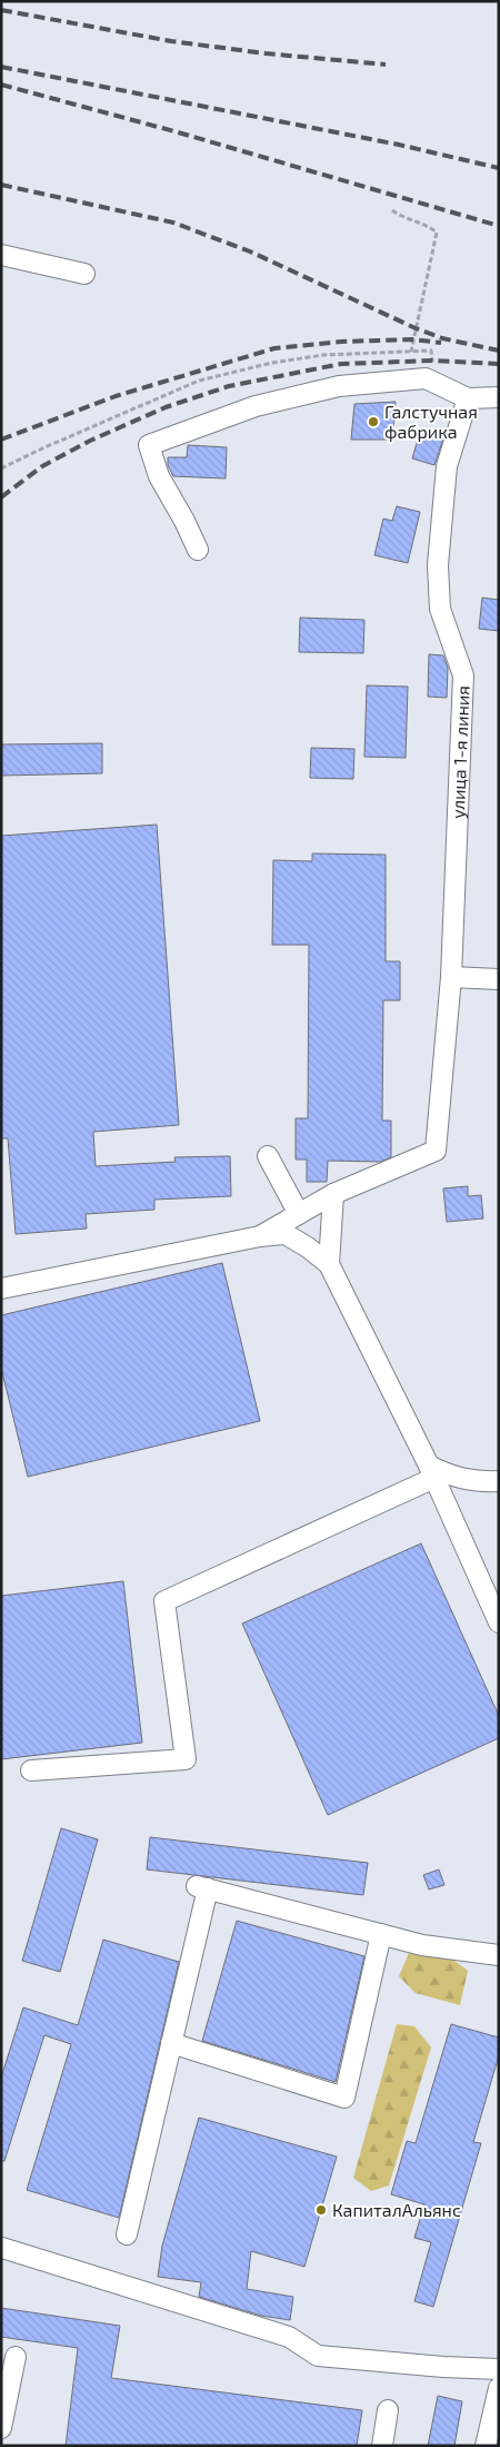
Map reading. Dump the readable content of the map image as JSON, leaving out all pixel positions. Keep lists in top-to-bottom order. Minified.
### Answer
{"streets":{"street":["улица 1-я линия"]},"places":["Галстучная фабрика","КапиталАльянс"]}
